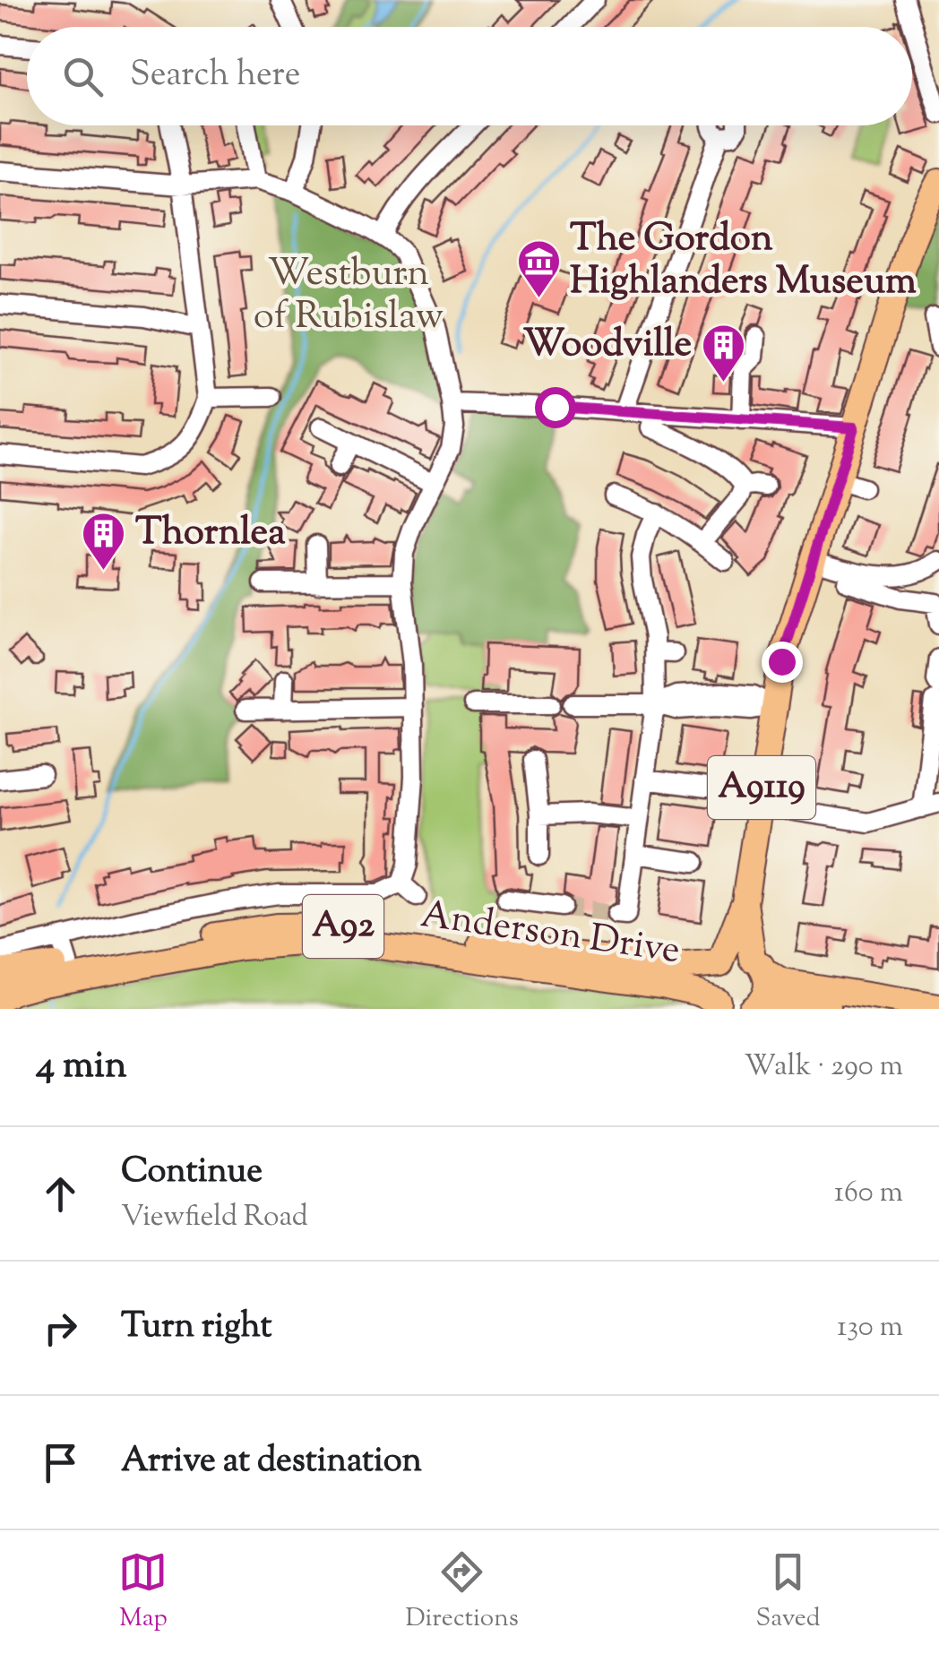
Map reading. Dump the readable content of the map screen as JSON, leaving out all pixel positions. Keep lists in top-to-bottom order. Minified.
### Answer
{"streets":{"main road":["A9119","A92","Anderson Drive"]},"crossings":[["A9119","A92"],["A9119","Anderson Drive"],["A92","Anderson Drive"]],"parks":["Westburn of Rubislaw"],"places":{"museum":["The Gordon Highlanders Museum"],"building":["Woodville","Thornlea"]},"page":{"search":"Search here","heading":["4 min","Walk · 290 m"],"list":[["Continue","Viewfield Road","160 m"],["Turn right","130 m"],"Arrive at destination"],"nav":["Map","Directions","Saved"]}}
